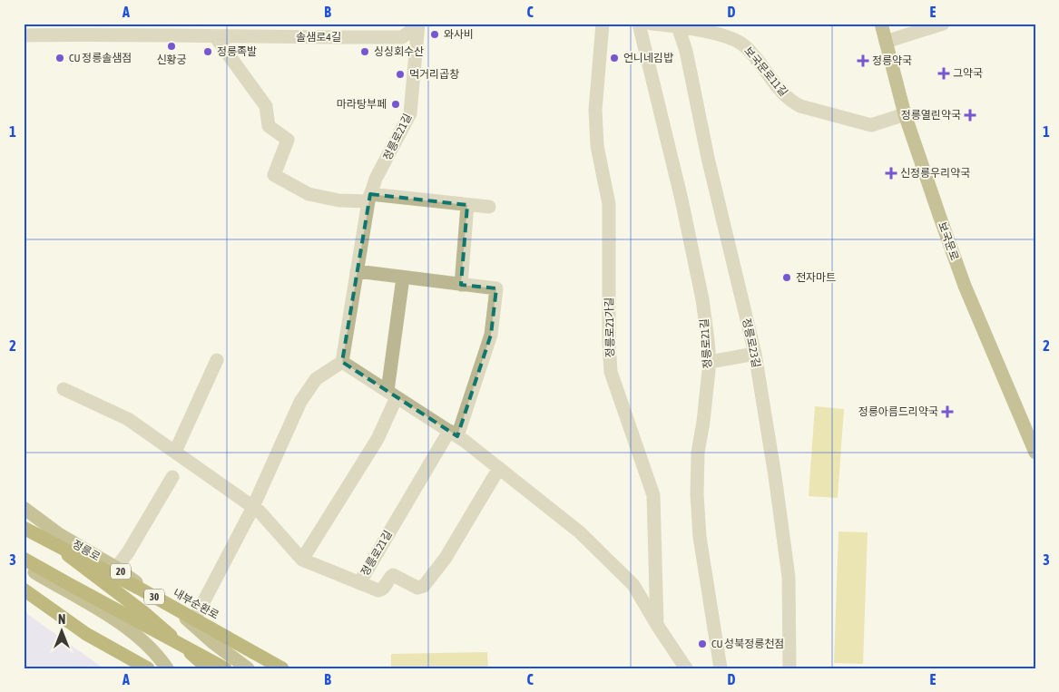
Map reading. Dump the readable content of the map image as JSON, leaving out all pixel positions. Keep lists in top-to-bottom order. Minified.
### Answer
{"streets":{"highway":["30","내부순환로"],"main road":["보국문로","정릉로","20"],"street":["솔샘로4길","보국문로11길","정릉로21길","정릉로21가길","정릉로23길"]},"crossings":[["솔샘로4길","정릉로21길"],["보국문로11길","보국문로"],["보국문로11길","정릉로23길"]],"places":{"other":["와사비","신황궁","정릉족발","싱싱회수산","CU 정릉솔샘점","언니네김밥","먹거리곱창","마라탕부페","전자마트","CU 성북정릉천점"],"health":["정릉약국","그약국","정릉열린약국","신정릉우리약국","정릉아름드리약국"]},"north":"top","grid":{"columns":["A","B","C","D","E"],"rows":["1","2","3"]}}
